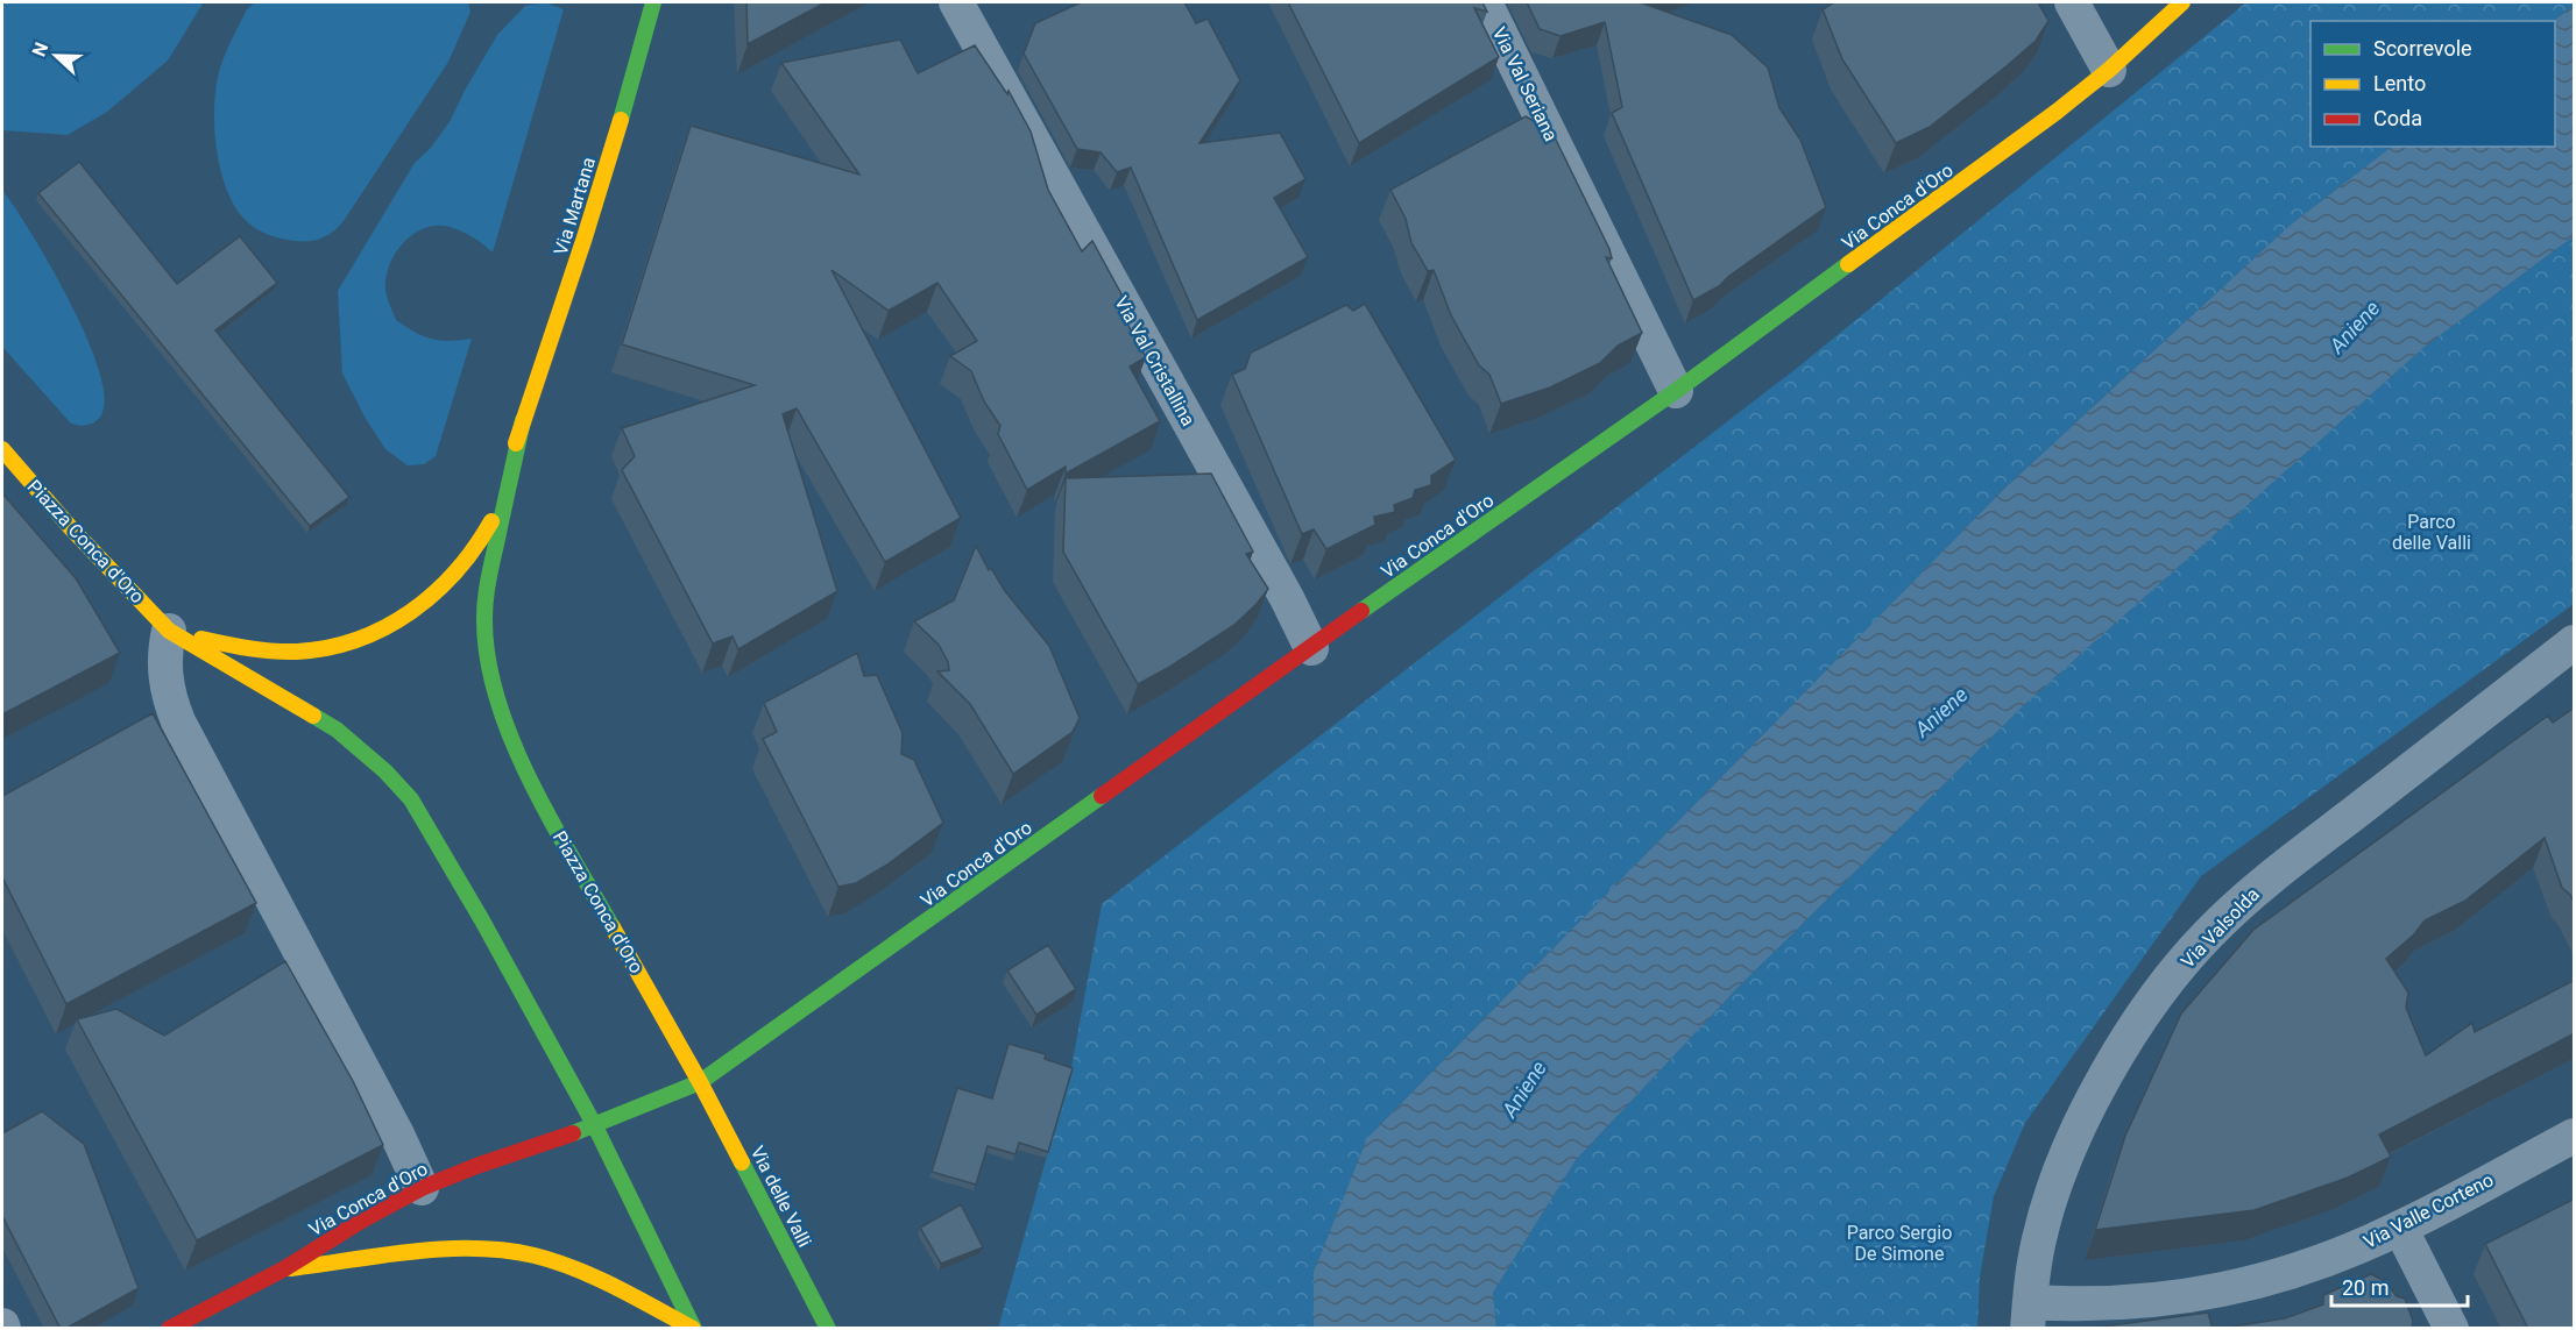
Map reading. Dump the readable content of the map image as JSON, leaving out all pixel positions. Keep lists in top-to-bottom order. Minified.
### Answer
{"streets":{"street":["Via Val Seriana","Via Martana","Via Conca d'Oro","Via Val Cristallina","Piazza Conca d'Oro","Via Valsolda","Via delle Valli","Via Valle Corteno"]},"crossings":[["Via Val Seriana","Via Conca d'Oro"],["Via Martana","Piazza Conca d'Oro"],["Via Conca d'Oro","Via Val Cristallina"],["Via Conca d'Oro","Piazza Conca d'Oro"],["Via Conca d'Oro","Via delle Valli"],["Piazza Conca d'Oro","Via delle Valli"],["Via Valsolda","Via Valle Corteno"]],"water":["Aniene"],"parks":["Parco delle Valli","Parco Sergio De Simone"],"legend":["Scorrevole","Lento","Coda"],"scale_bar":"20 m","north":"left"}
